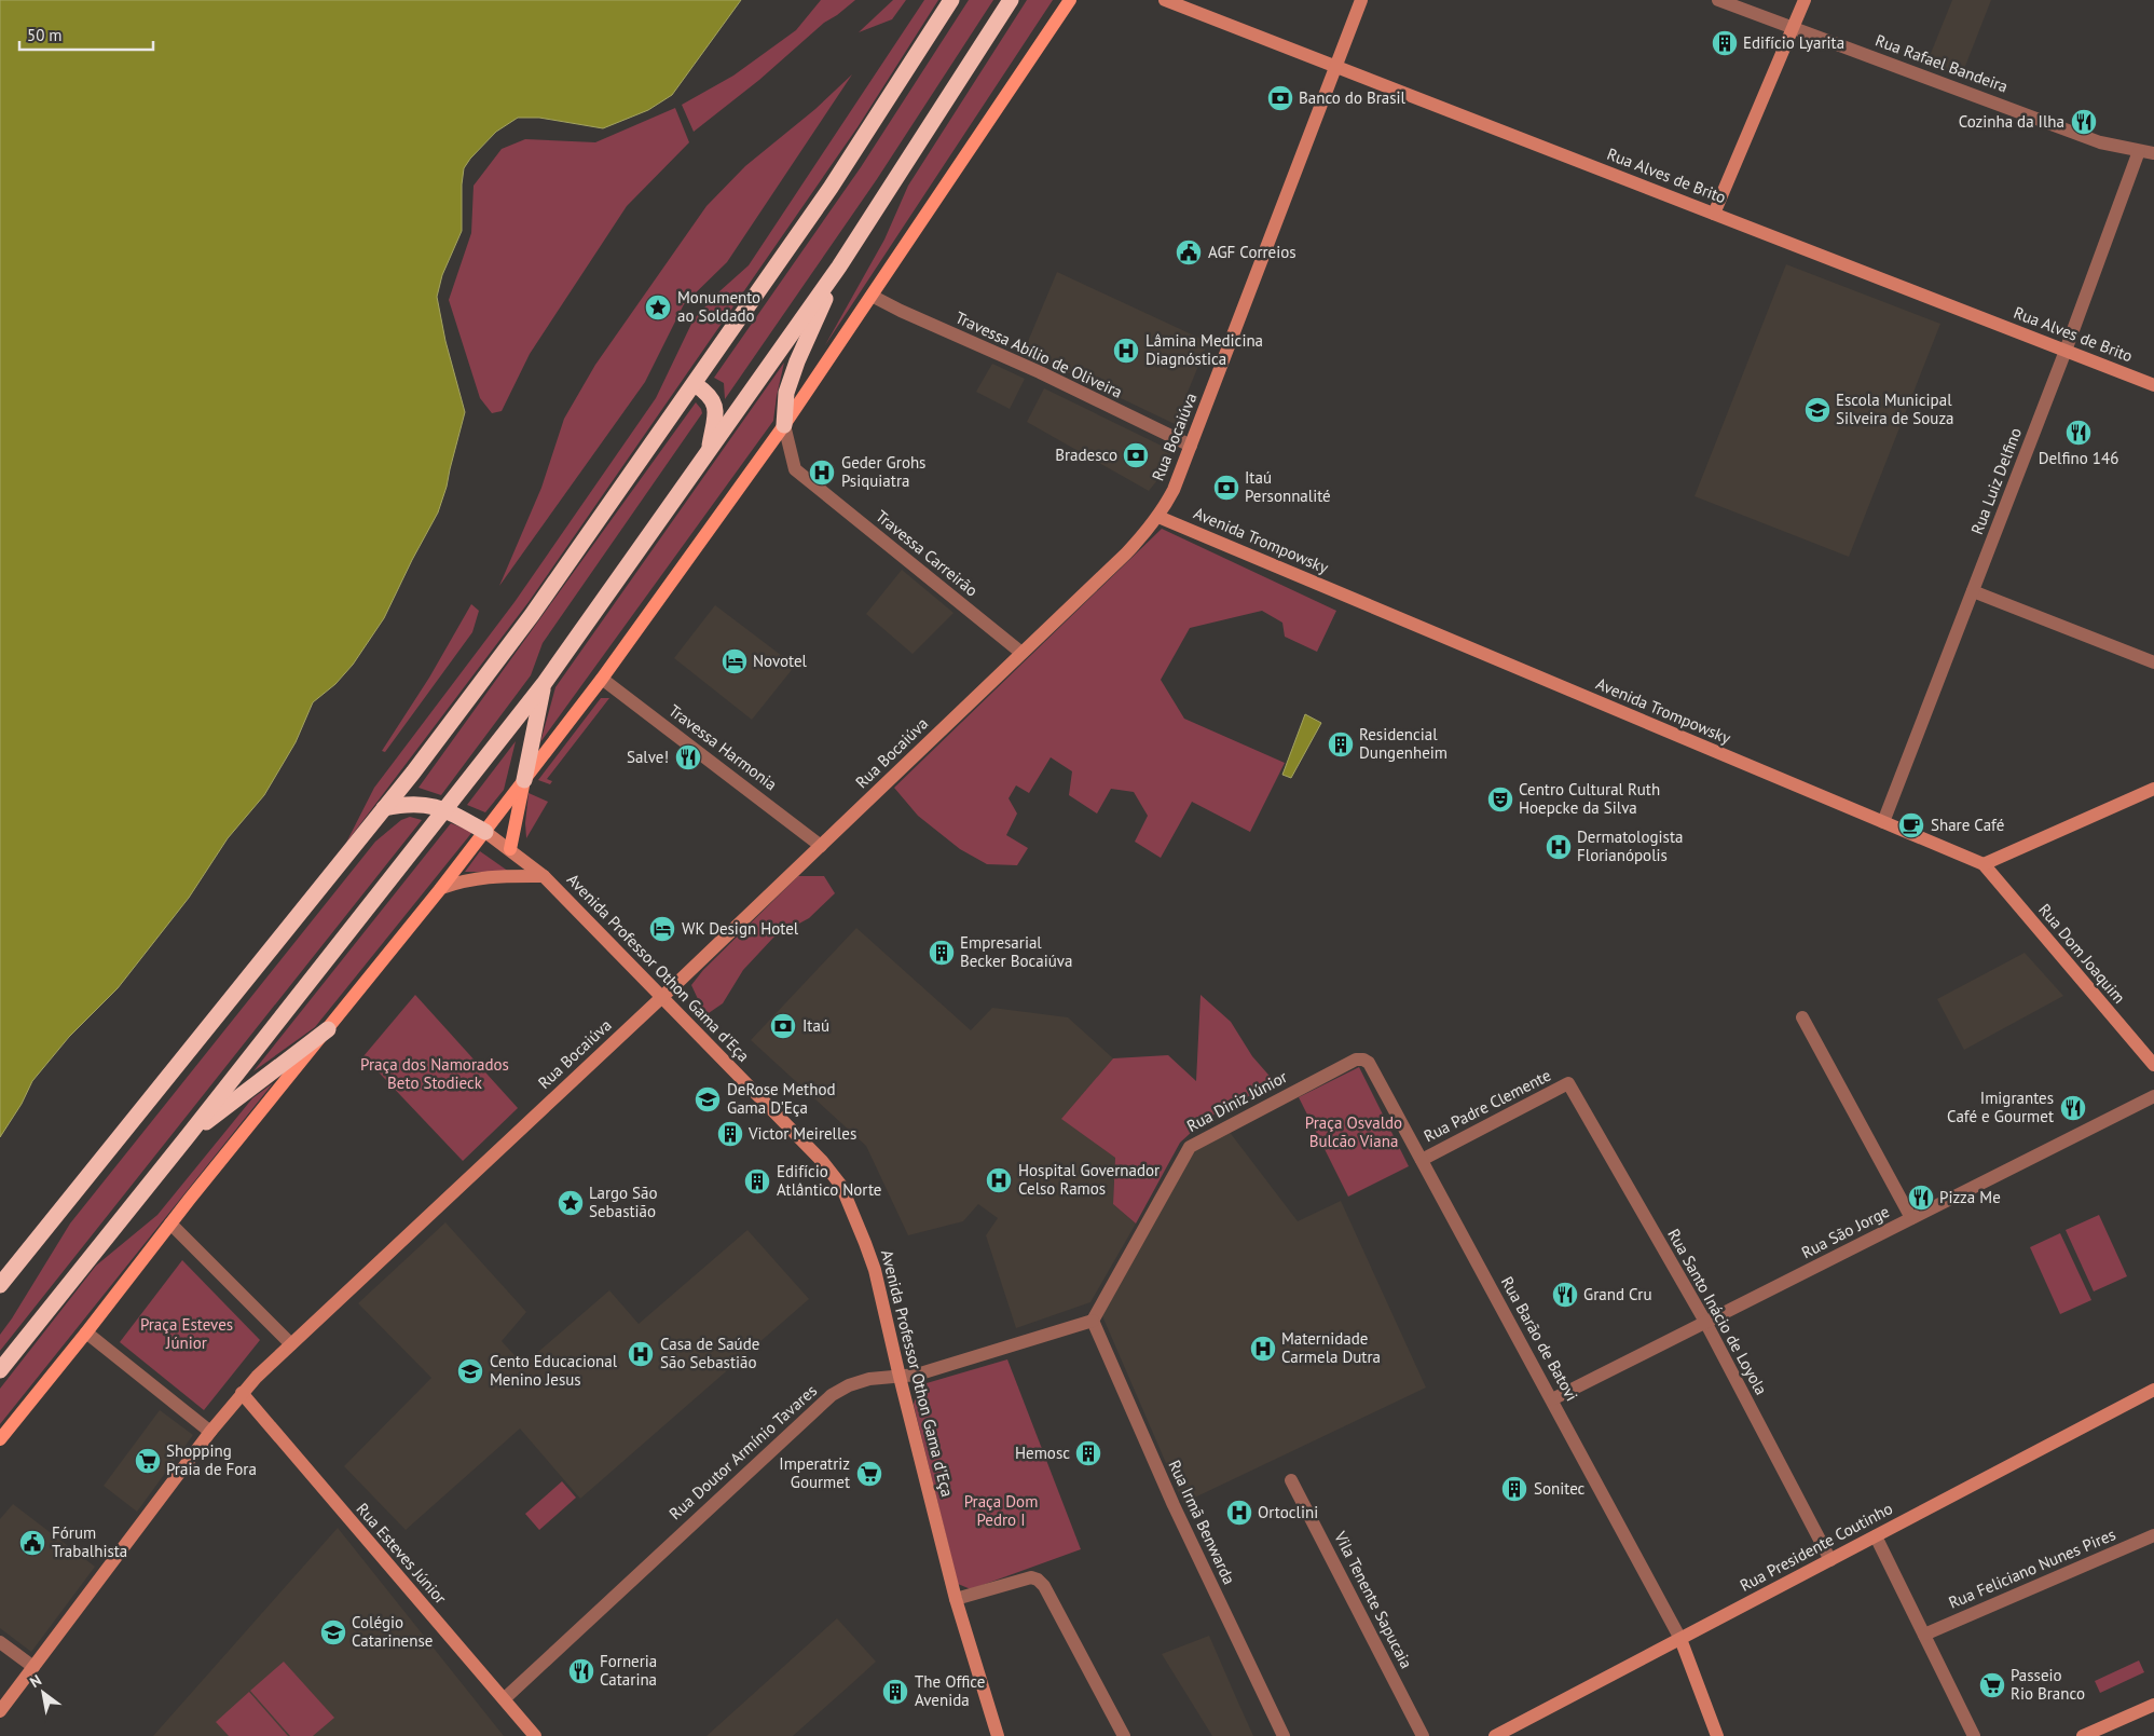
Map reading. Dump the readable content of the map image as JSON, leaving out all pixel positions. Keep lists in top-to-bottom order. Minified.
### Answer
{"streets":{"main road":["Rua Alves de Brito","Rua Bocaiúva","Avenida Trompowsky","Rua Dom Joaquim","Avenida Professor Othon Gama d'Eça","Rua Presidente Coutinho","Rua Esteves Júnior"],"street":["Rua Rafael Bandeira","Travessa Abílio de Oliveira","Rua Luiz Delfino","Travessa Carreirão","Travessa Harmonia","Rua Diniz Júnior","Rua Padre Clemente","Rua São Jorge","Rua Santo Inácio de Loyola","Rua Barão de Batovi","Rua Doutor Armínio Tavares","Rua Irmã Benwarda","Rua Feliciano Nunes Pires","Vila Tenente Sapucaia"]},"crossings":[["Rua Rafael Bandeira","Rua Luiz Delfino"],["Rua Alves de Brito","Rua Bocaiúva"],["Rua Alves de Brito","Rua Luiz Delfino"],["Travessa Abílio de Oliveira","Rua Bocaiúva"],["Rua Bocaiúva","Avenida Trompowsky"],["Rua Bocaiúva","Travessa Carreirão"],["Rua Bocaiúva","Travessa Harmonia"],["Rua Bocaiúva","Avenida Professor Othon Gama d'Eça"],["Rua Bocaiúva","Rua Esteves Júnior"],["Rua Luiz Delfino","Avenida Trompowsky"],["Avenida Trompowsky","Rua Dom Joaquim"],["Avenida Professor Othon Gama d'Eça","Rua Doutor Armínio Tavares"],["Rua Diniz Júnior","Rua Barão de Batovi"],["Rua Diniz Júnior","Rua Doutor Armínio Tavares"],["Rua Diniz Júnior","Rua Irmã Benwarda"],["Rua Padre Clemente","Rua Santo Inácio de Loyola"],["Rua Padre Clemente","Rua Barão de Batovi"],["Rua São Jorge","Rua Santo Inácio de Loyola"],["Rua São Jorge","Rua Barão de Batovi"],["Rua Santo Inácio de Loyola","Rua Presidente Coutinho"],["Rua Barão de Batovi","Rua Presidente Coutinho"],["Rua Doutor Armínio Tavares","Rua Irmã Benwarda"],["Rua Doutor Armínio Tavares","Rua Esteves Júnior"]],"parks":["Praça dos Namorados Beto Stodieck","Praça Osvaldo Bulcão Viana","Praça Esteves Júnior","Praça Dom Pedro I"],"places":{"building":["Edifício Lyarita","Residencial Dungenheim","Empresarial Becker Bocaiúva","Victor Meirelles","Edifício Atlântico Norte","Hemosc","Sonitec","The Office Avenida"],"bank":["Banco do Brasil","Bradesco","Itaú Personnalité","Itaú"],"restaurant":["Cozinha da Ilha","Delfino 146","Salve!","Imigrantes Café e Gourmet","Pizza Me","Grand Cru","Forneria Catarina"],"public building":["AGF Correios","Fórum Trabalhista"],"place":["Monumento ao Soldado","Largo São Sebastião"],"hospital":["Lâmina Medicina Diagnóstica","Geder Grohs Psiquiatra","Dermatologista Florianópolis","Hospital Governador Celso Ramos","Maternidade Carmela Dutra","Casa de Saúde São Sebastião","Ortoclini"],"school or university":["Escola Municipal Silveira de Souza","DeRose Method Gama D'Eça","Cento Educacional Menino Jesus","Colégio Catarinense"],"hotel":["Novotel","WK Design Hotel"],"theatre":["Centro Cultural Ruth Hoepcke da Silva"],"cafe":["Share Café"],"supermarket":["Shopping Praia de Fora","Imperatriz Gourmet","Passeio Rio Branco"]},"scale_bar":"50 m","north":"top left"}
